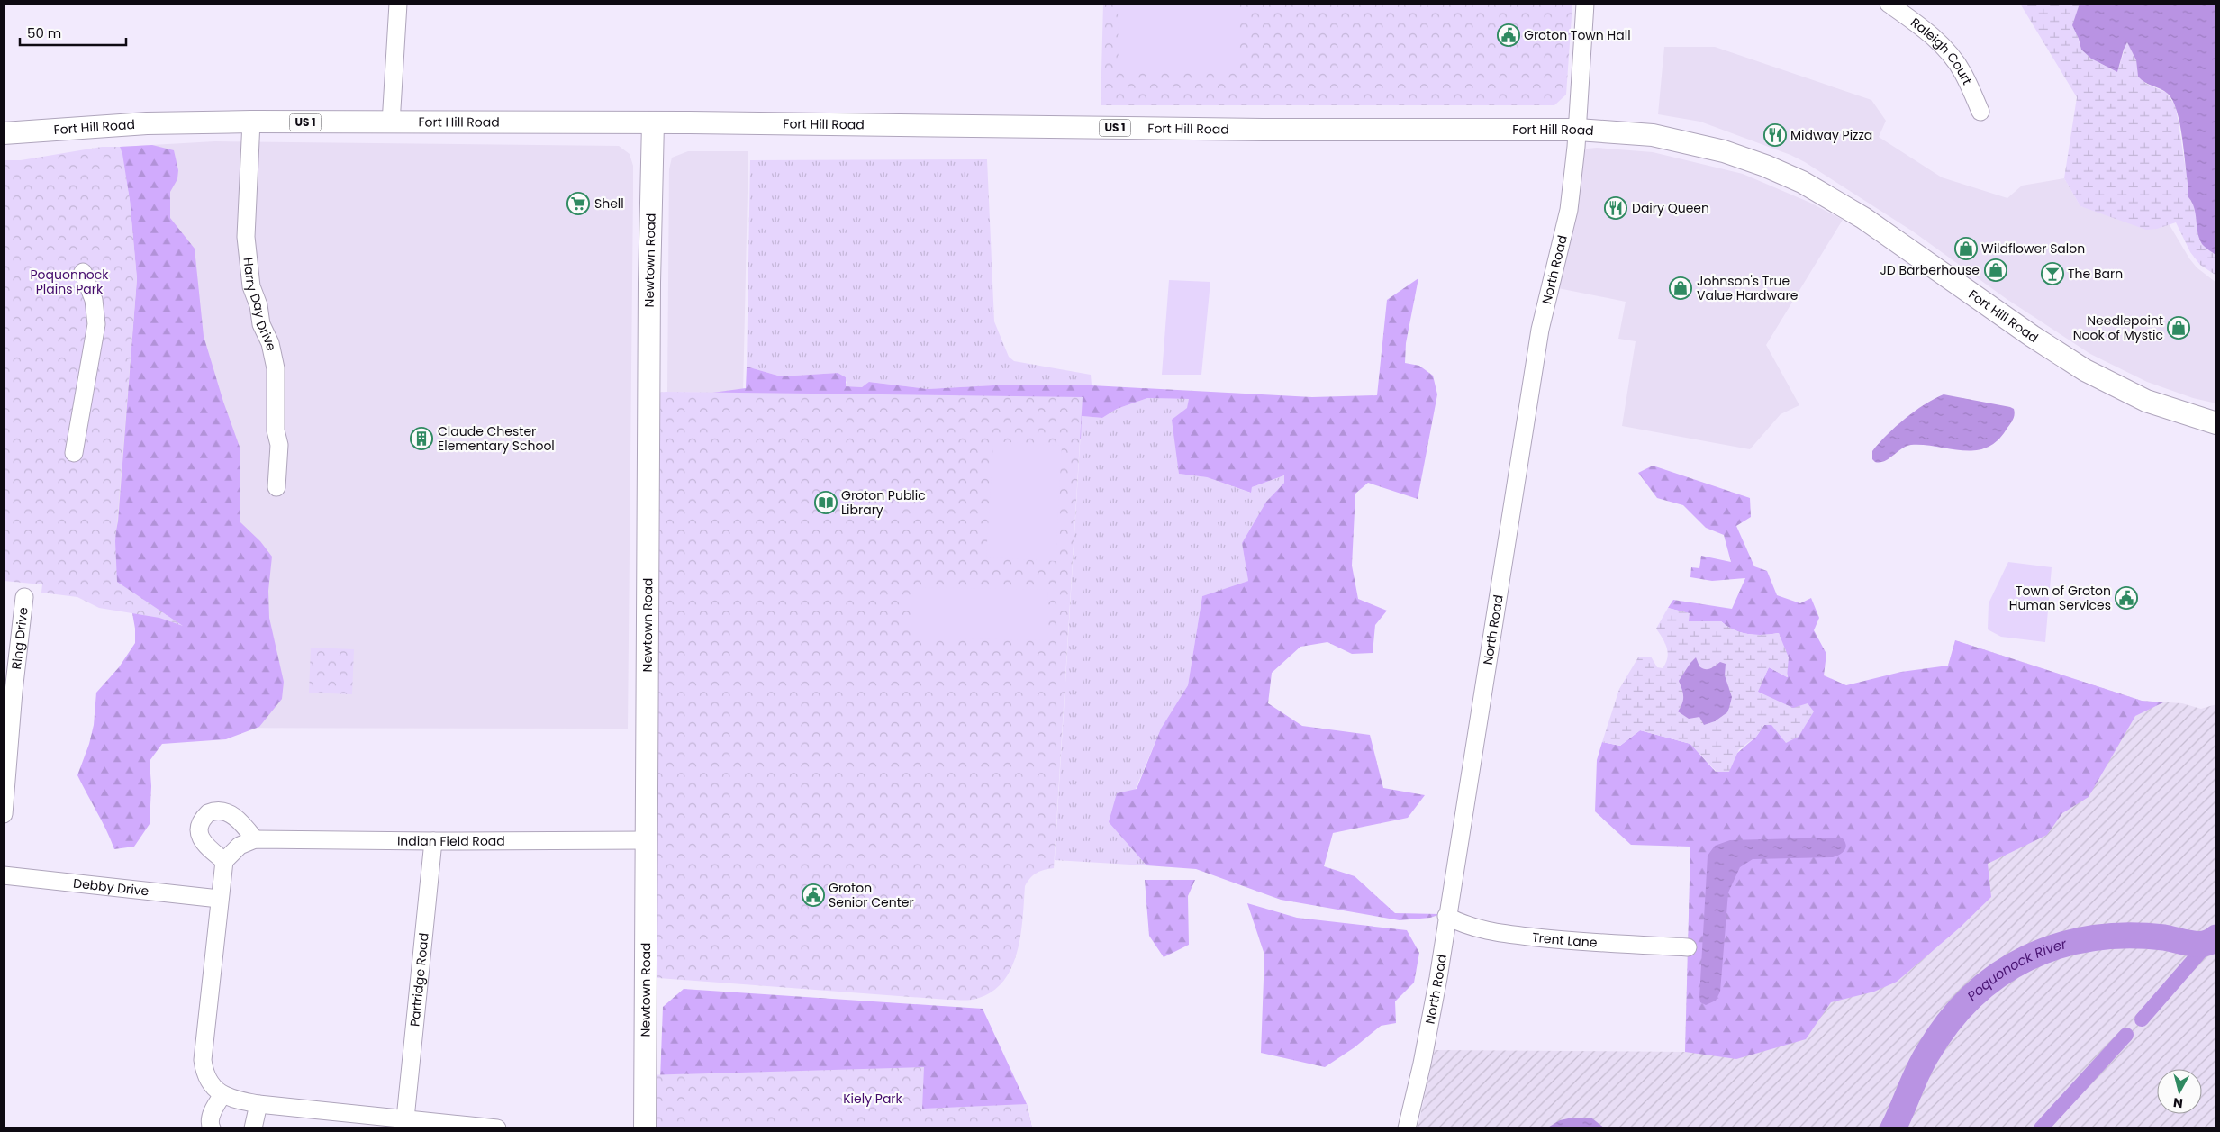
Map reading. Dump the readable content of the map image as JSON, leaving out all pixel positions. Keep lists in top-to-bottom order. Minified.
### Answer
{"streets":{"main road":["US 1","Fort Hill Road","Newtown Road"],"street":["Raleigh Court","North Road","Harry Day Drive","Ring Drive","Indian Field Road","Debby Drive","Trent Lane","Partridge Road"]},"crossings":[["Fort Hill Road","Newtown Road"],["Fort Hill Road","North Road"],["Fort Hill Road","Harry Day Drive"],["Newtown Road","Indian Field Road"],["North Road","Trent Lane"],["Indian Field Road","Partridge Road"]],"water":["Poquonock River"],"parks":["Poquonnock Plains Park","Kiely Park"],"places":{"public building":["Groton Town Hall","Town of Groton Human Services","Groton Senior Center"],"restaurant":["Midway Pizza","Dairy Queen"],"supermarket":["Shell"],"shop":["Wildflower Salon","JD Barberhouse","Johnson's True Value Hardware","Needlepoint Nook of Mystic"],"bar":["The Barn"],"building":["Claude Chester Elementary School"],"library":["Groton Public Library"]},"scale_bar":"50 m","north":"bottom"}
